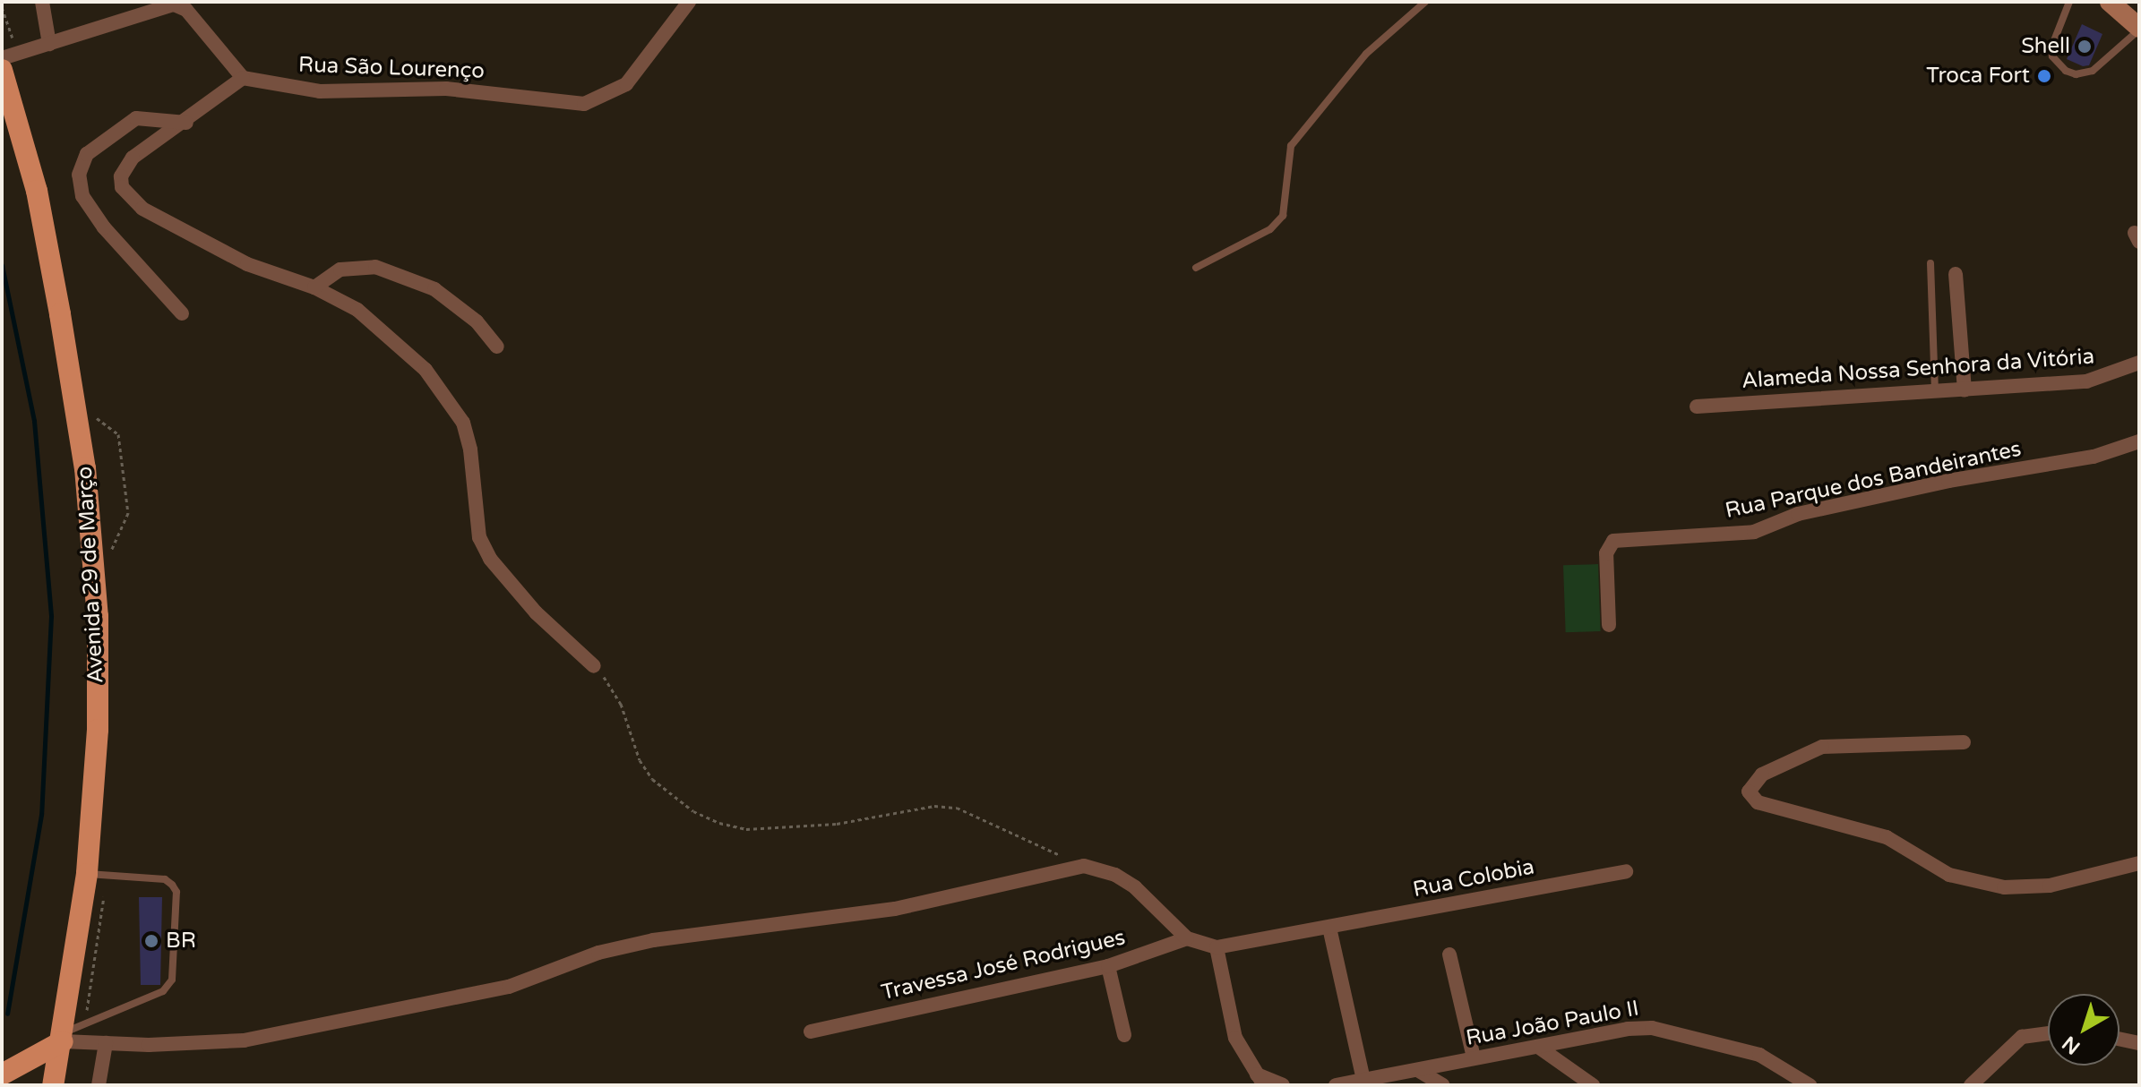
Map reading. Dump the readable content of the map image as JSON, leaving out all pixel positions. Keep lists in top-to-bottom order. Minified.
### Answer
{"streets":{"main road":["Avenida 29 de Março"],"street":["Rua São Lourenço","Alameda Nossa Senhora da Vitória","Rua Parque dos Bandeirantes","Rua Colobia","Travessa José Rodrigues","Rua João Paulo II"]},"places":["Shell","Troca Fort","BR"],"north":"bottom left"}
